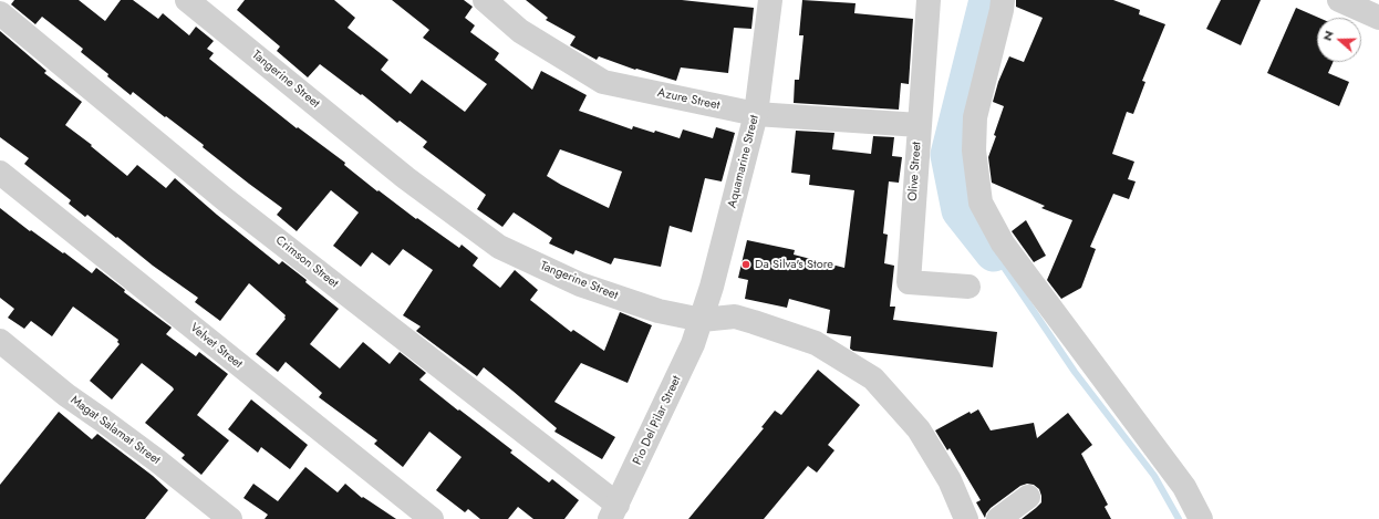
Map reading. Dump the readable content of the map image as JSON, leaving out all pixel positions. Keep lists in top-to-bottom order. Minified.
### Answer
{"streets":{"street":["Tangerine Street","Azure Street","Aquamarine Street","Olive Street","Crimson Street","Velvet Street","Pio Del Pilar Street","Magat Salamat Street"]},"crossings":[["Tangerine Street","Aquamarine Street"],["Tangerine Street","Pio Del Pilar Street"],["Azure Street","Aquamarine Street"],["Azure Street","Olive Street"],["Aquamarine Street","Pio Del Pilar Street"],["Crimson Street","Pio Del Pilar Street"]],"places":["Da Silva's Store"],"north":"left"}
